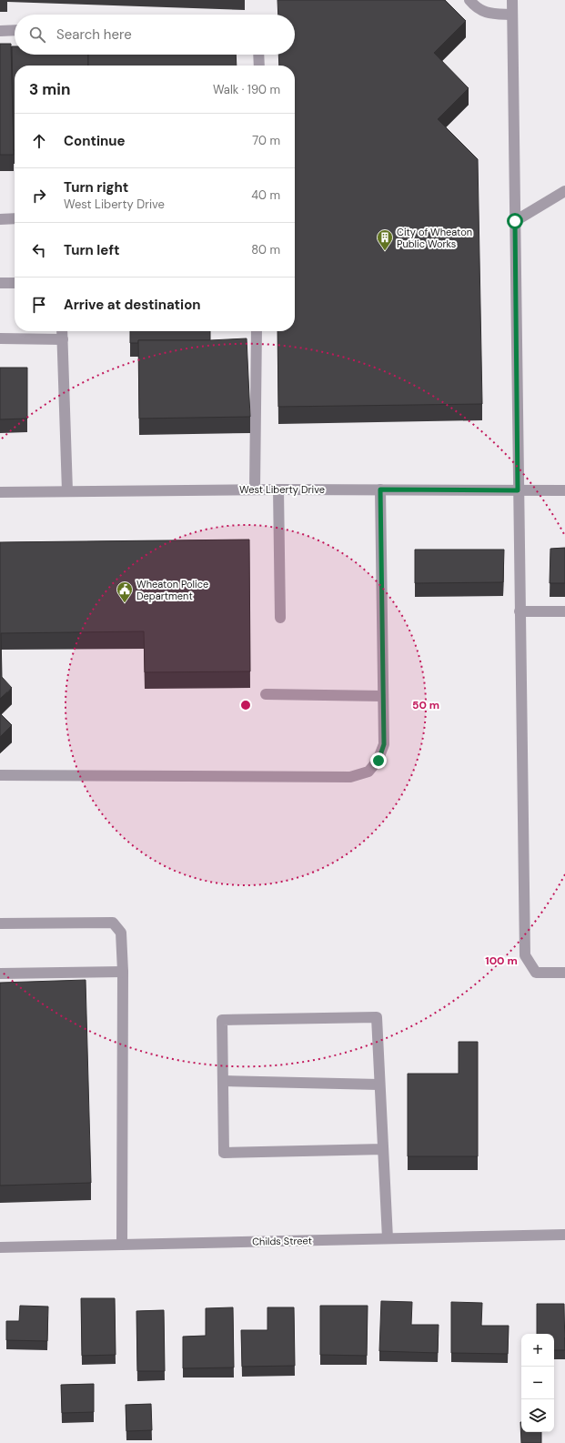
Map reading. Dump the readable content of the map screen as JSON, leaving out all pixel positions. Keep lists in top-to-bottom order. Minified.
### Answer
{"streets":{"street":["West Liberty Drive","Childs Street"]},"places":{"building":["City of Wheaton Public Works"],"public building":["Wheaton Police Department"]},"page":{"search":"Search here","heading":["3 min","Walk · 190 m"],"list":[["Continue","70 m"],["Turn right","West Liberty Drive","40 m"],["Turn left","80 m"],"Arrive at destination"],"map_buttons":["+","−"]},"rings":["50 m","100 m"]}
